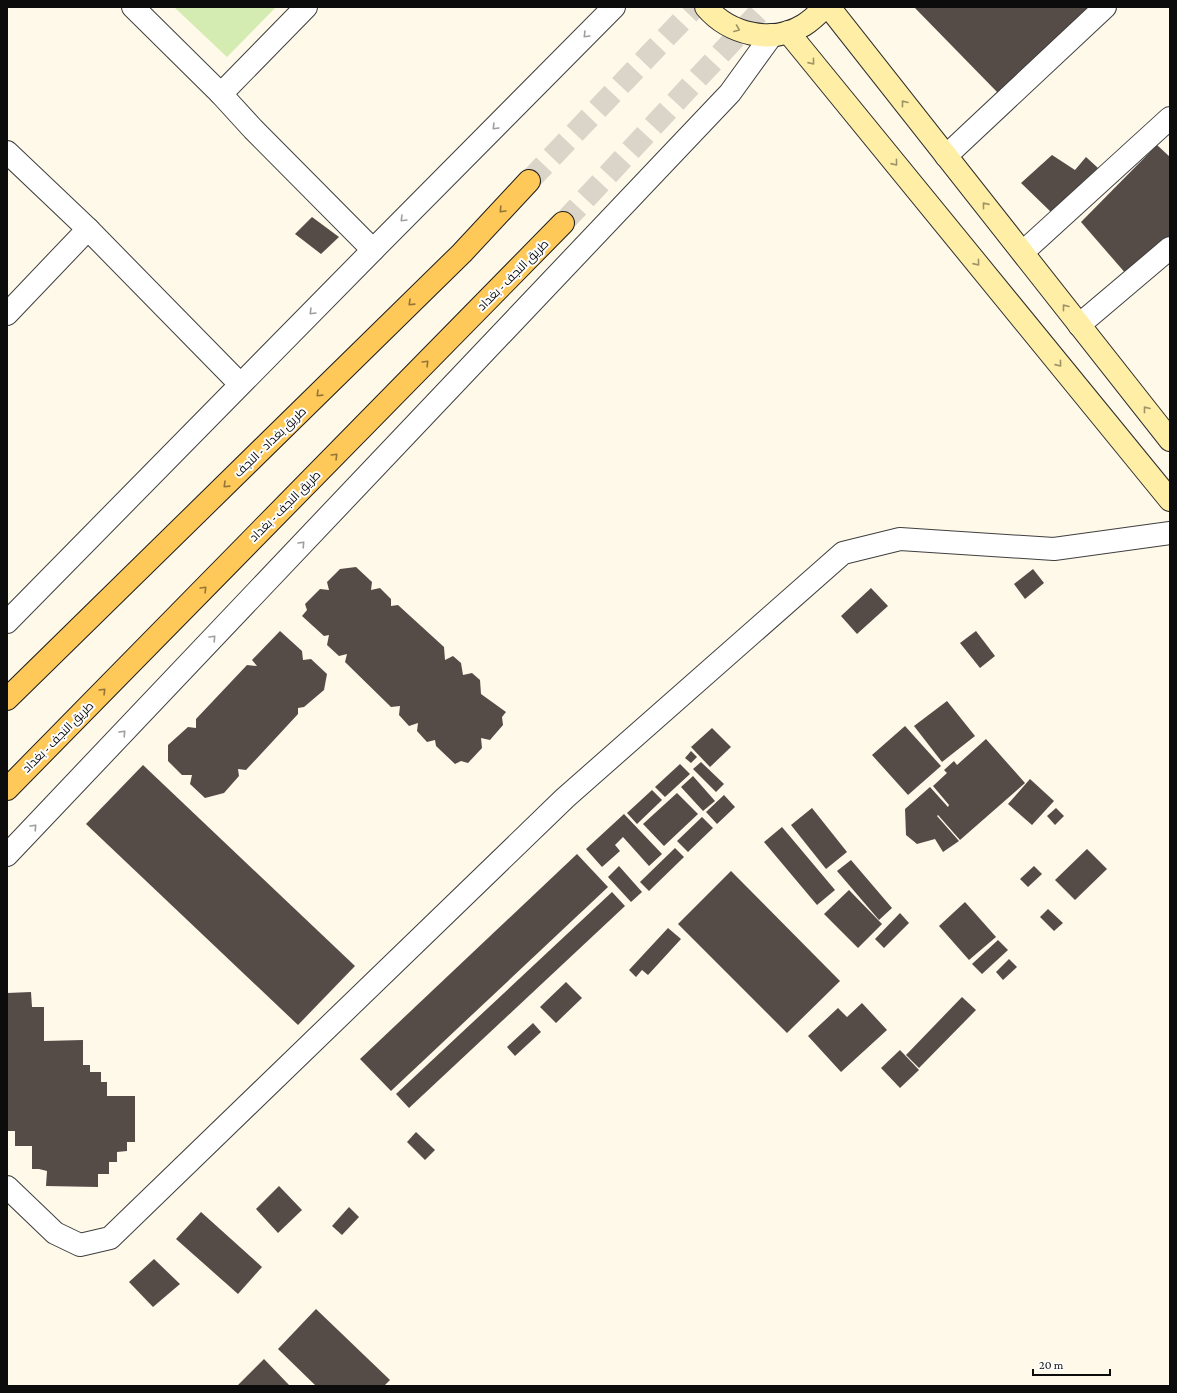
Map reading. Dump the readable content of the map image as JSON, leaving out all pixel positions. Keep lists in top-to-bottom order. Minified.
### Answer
{"streets":{"main road":["طريق النجف - بغداد","طريق بغداد - النجف"]},"one_way":["طريق النجف - بغداد","طريق بغداد - النجف"],"scale_bar":"20 m"}
